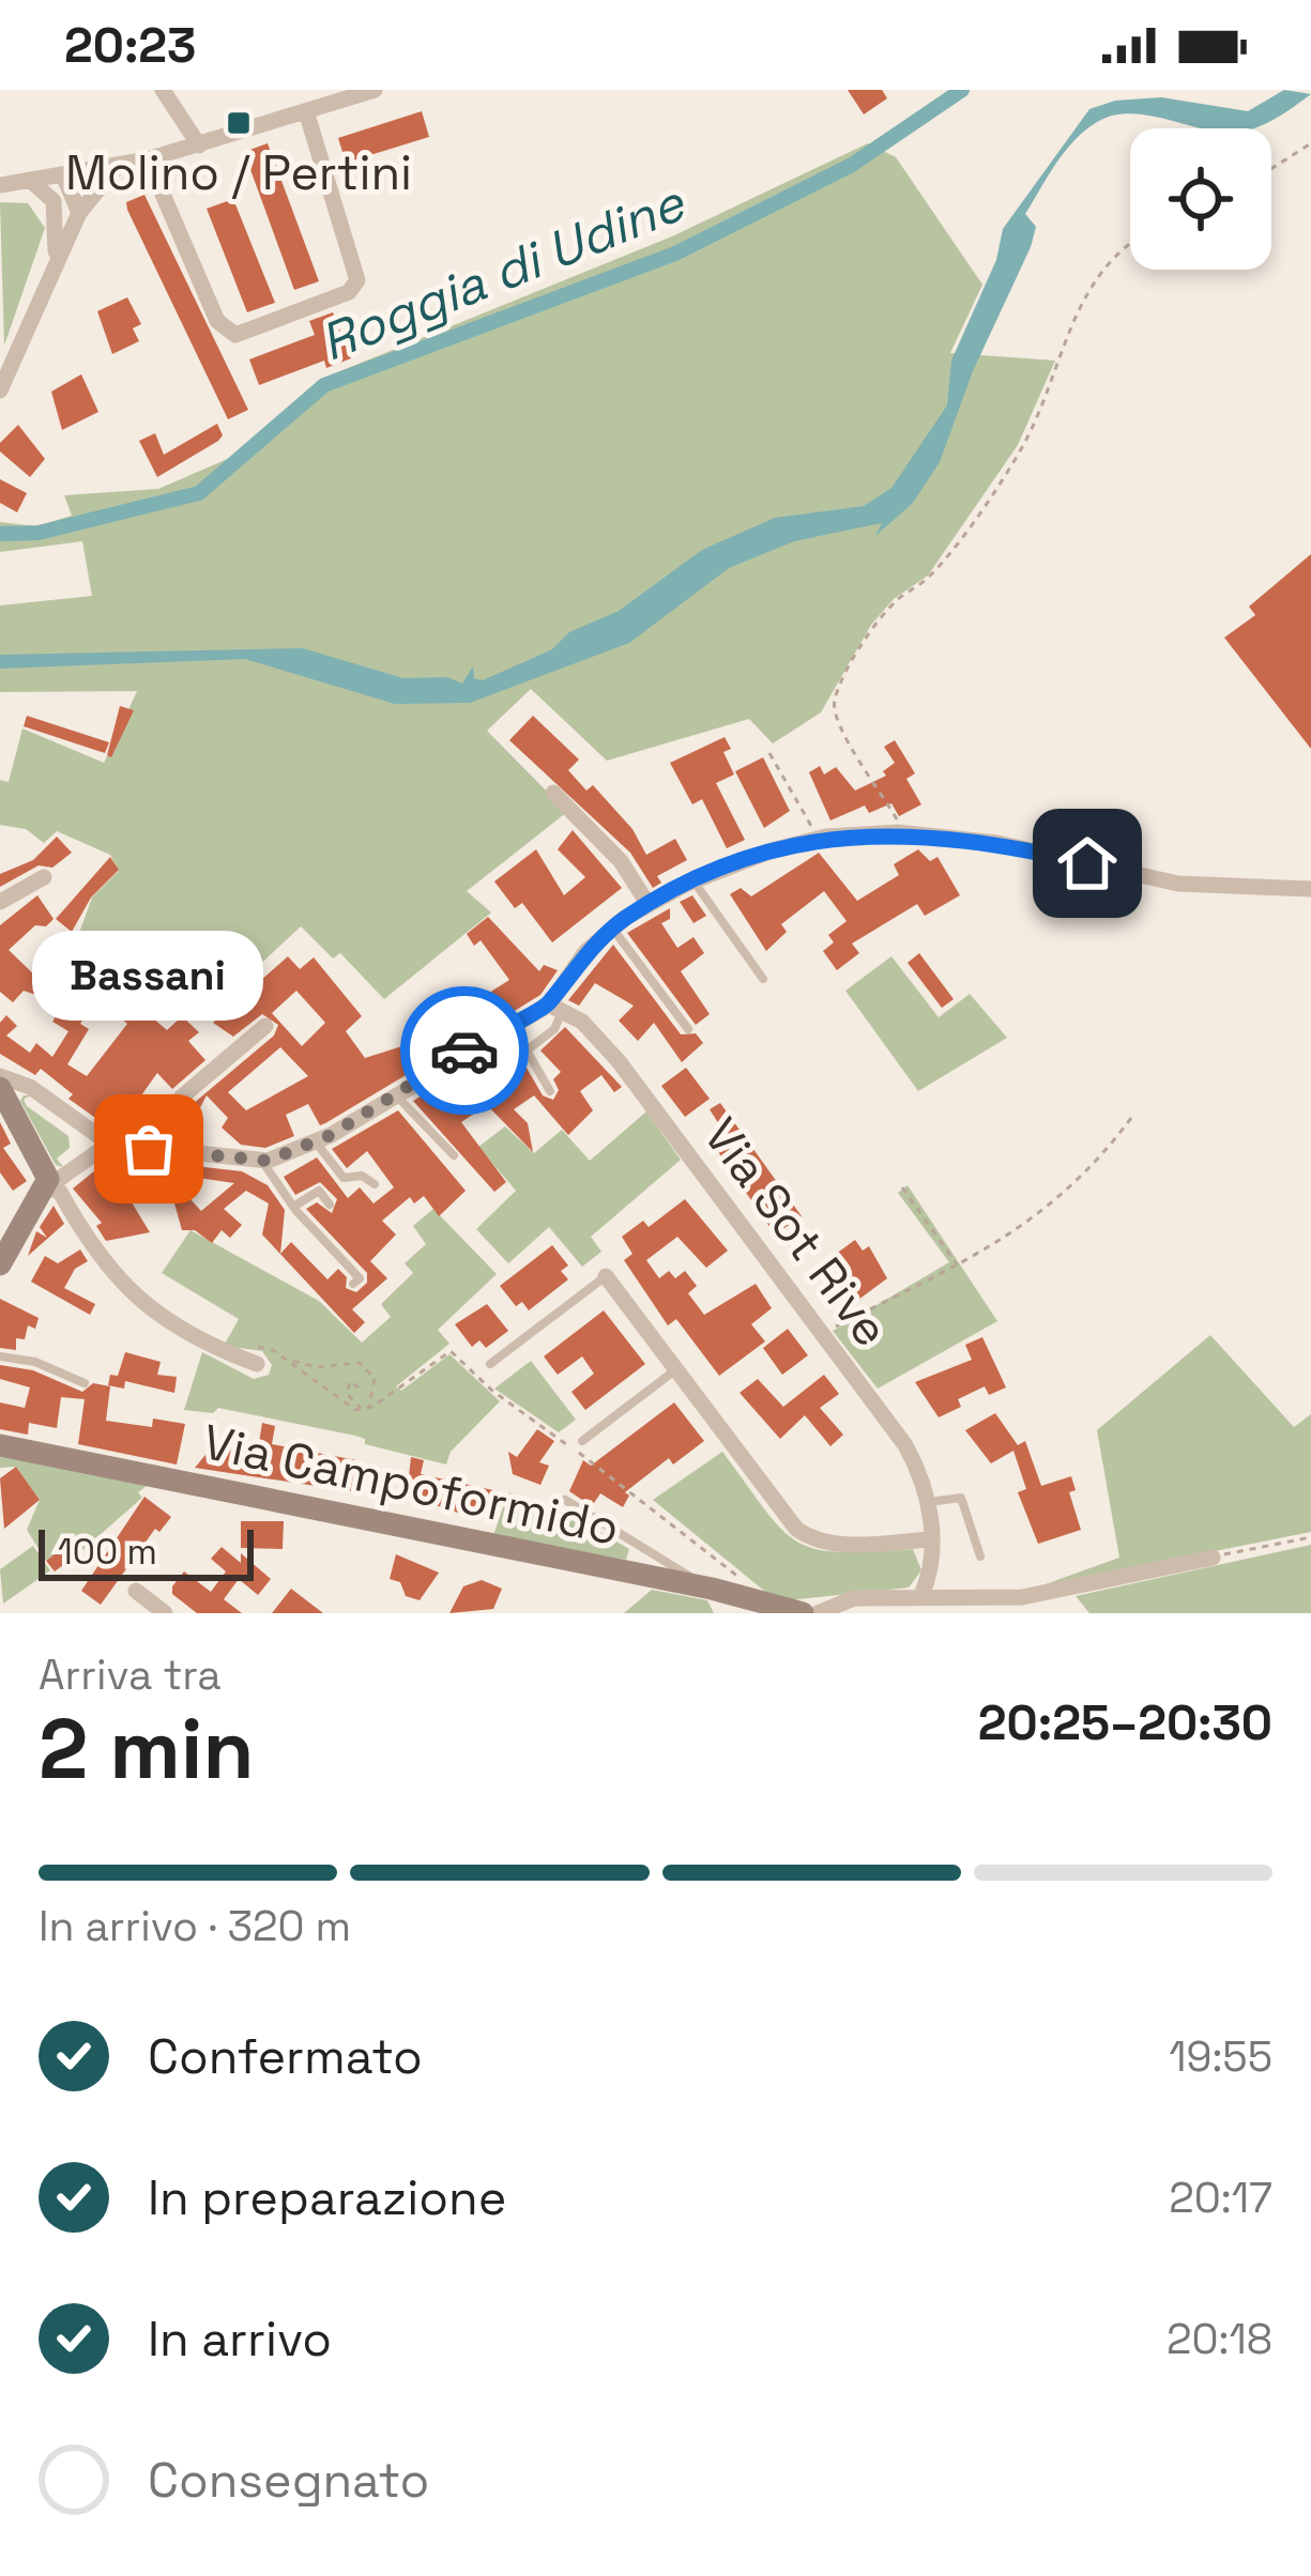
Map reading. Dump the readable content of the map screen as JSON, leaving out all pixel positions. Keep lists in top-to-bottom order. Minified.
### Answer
{"streets":{"main road":["Via Campoformido"],"street":["Via Sot Rive"]},"water":["Roggia di Udine"],"places":{"transit":["Molino / Pertini"],"other":["Bassani"]},"scale_bar":"100 m","page":{"status":"20:23","bubble":"Bassani","scale":"100 m","heading":["2 min","Arriva tra","20:25–20:30"],"bar":"In arrivo · 320 m","list":[["Confermato","19:55"],["In preparazione","20:17"],["In arrivo","20:18"],"Consegnato"]}}
